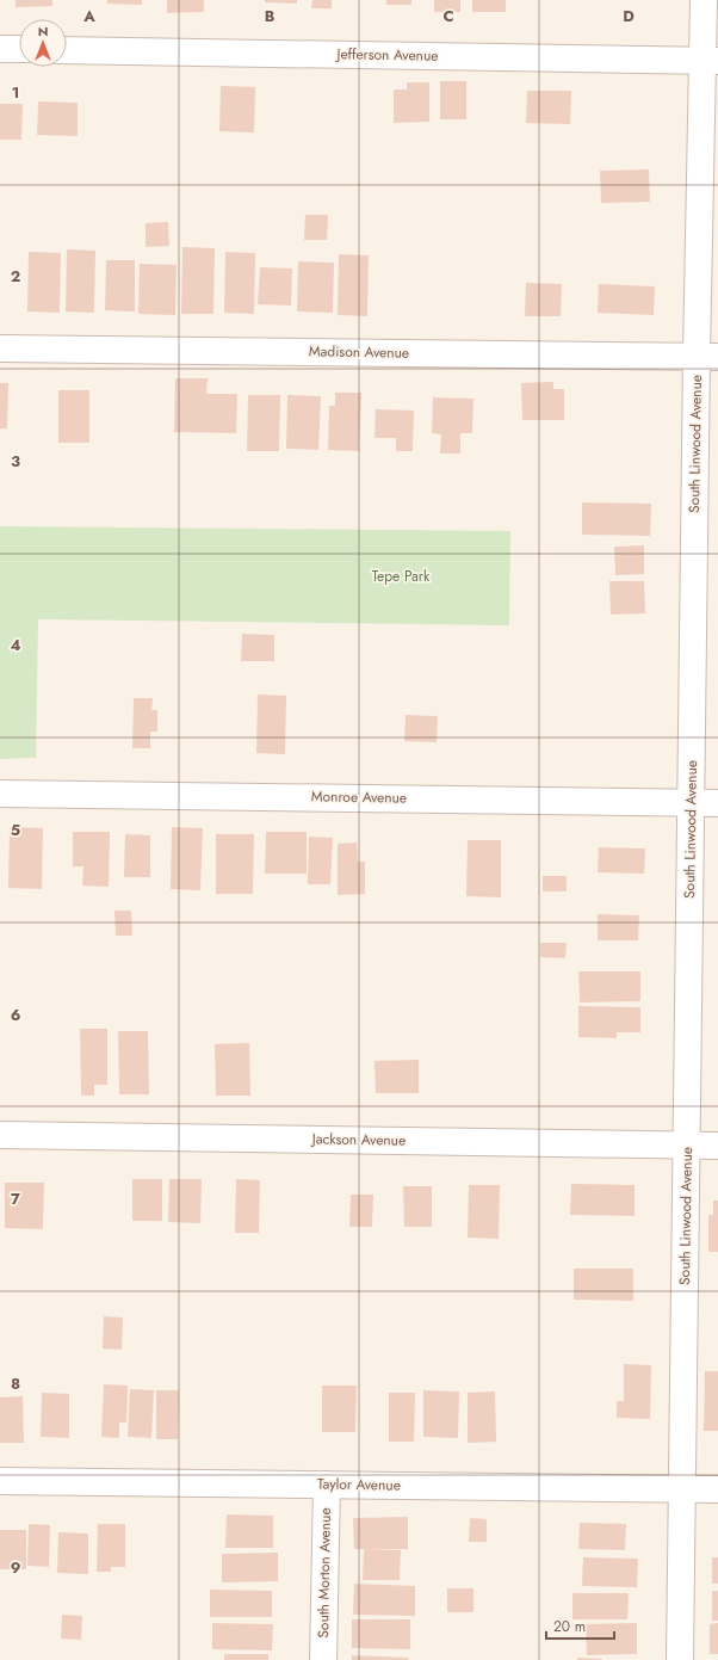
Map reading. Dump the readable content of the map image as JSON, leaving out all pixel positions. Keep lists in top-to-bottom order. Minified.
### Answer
{"streets":{"street":["Jefferson Avenue","Madison Avenue","South Linwood Avenue","Monroe Avenue","Jackson Avenue","Taylor Avenue","South Morton Avenue"]},"crossings":[["Jefferson Avenue","South Linwood Avenue"],["Madison Avenue","South Linwood Avenue"],["South Linwood Avenue","Monroe Avenue"],["South Linwood Avenue","Jackson Avenue"],["South Linwood Avenue","Taylor Avenue"],["Taylor Avenue","South Morton Avenue"]],"parks":["Tepe Park"],"scale_bar":"20 m","north":"top","grid":{"columns":["A","B","C","D"],"rows":["1","2","3","4","5","6","7","8","9"]}}
